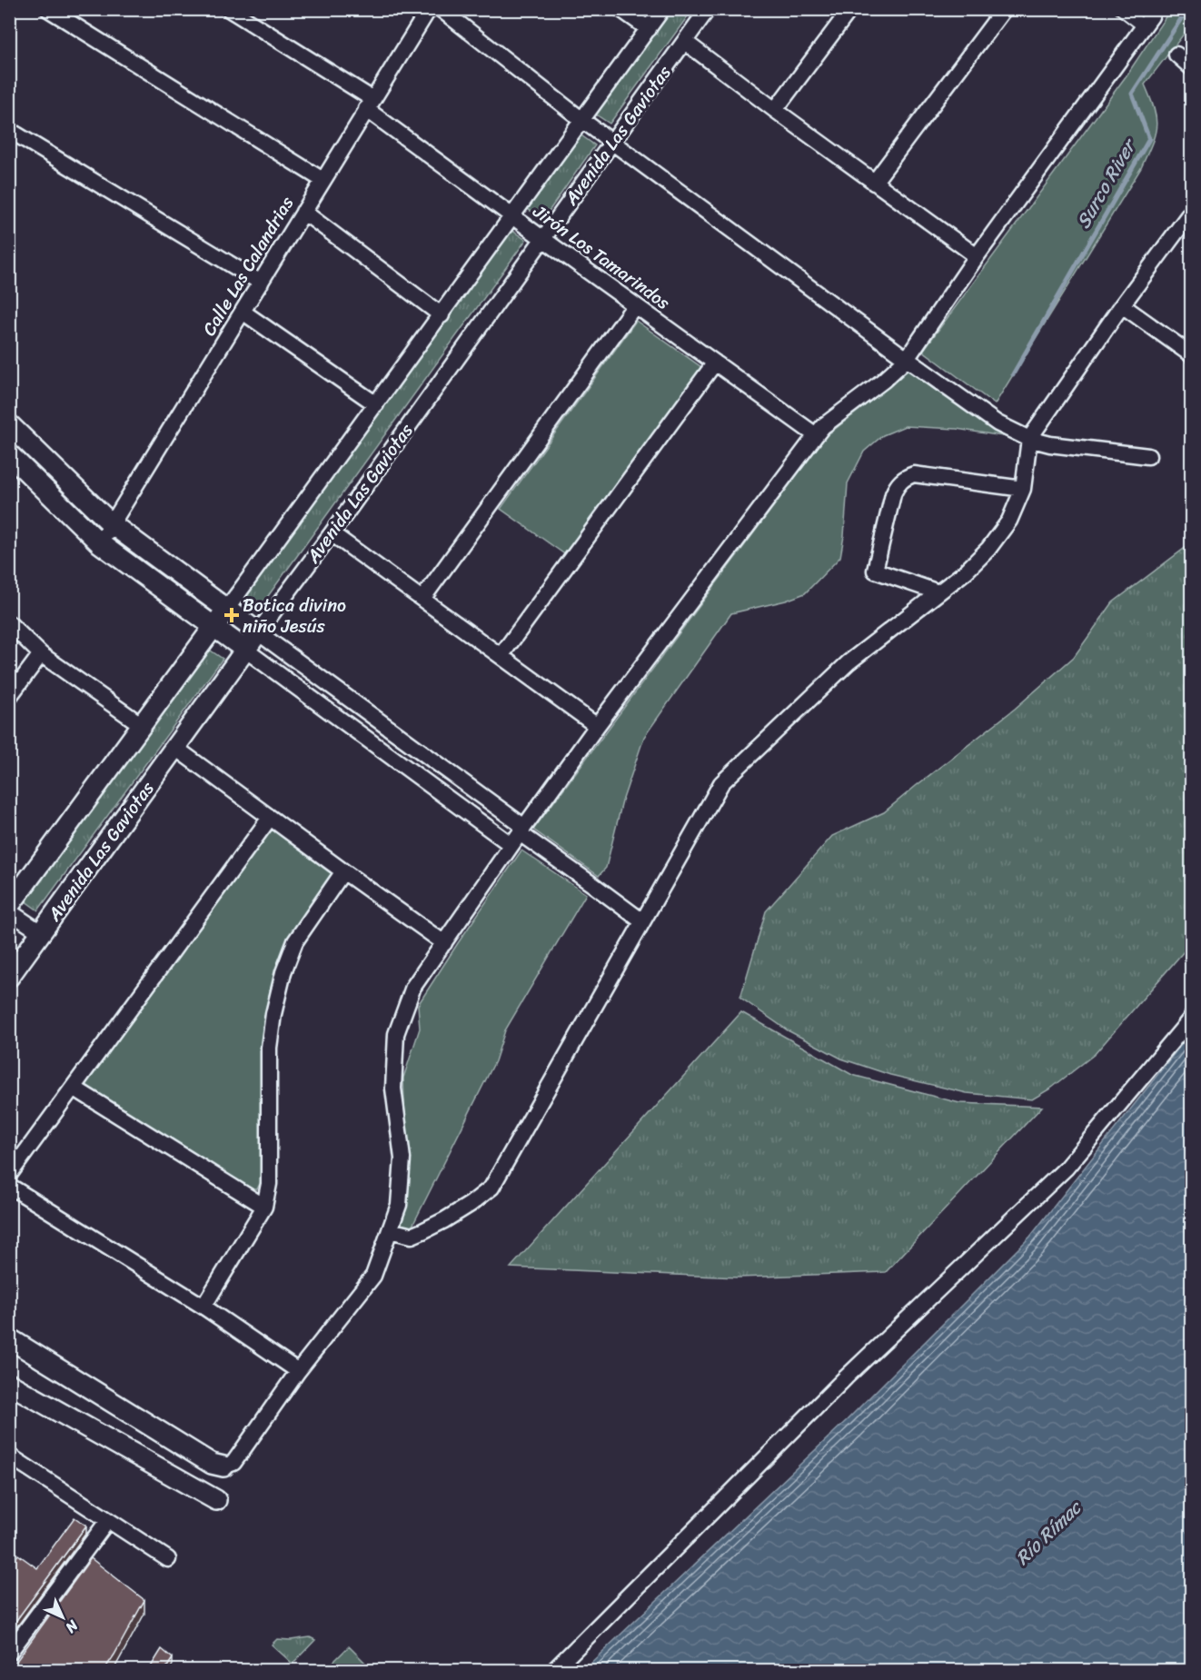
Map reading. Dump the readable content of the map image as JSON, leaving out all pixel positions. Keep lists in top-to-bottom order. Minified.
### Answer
{"streets":{"street":["Avenida Las Gaviotas","Jirón Los Tamarindos","Calle Las Calandrias"]},"crossings":[["Avenida Las Gaviotas","Jirón Los Tamarindos"],["Jirón Los Tamarindos","Calle Las Calandrias"]],"water":["Surco River","Río Rímac"],"places":{"health":["Botica divino niño Jesús"]},"north":"bottom right"}
